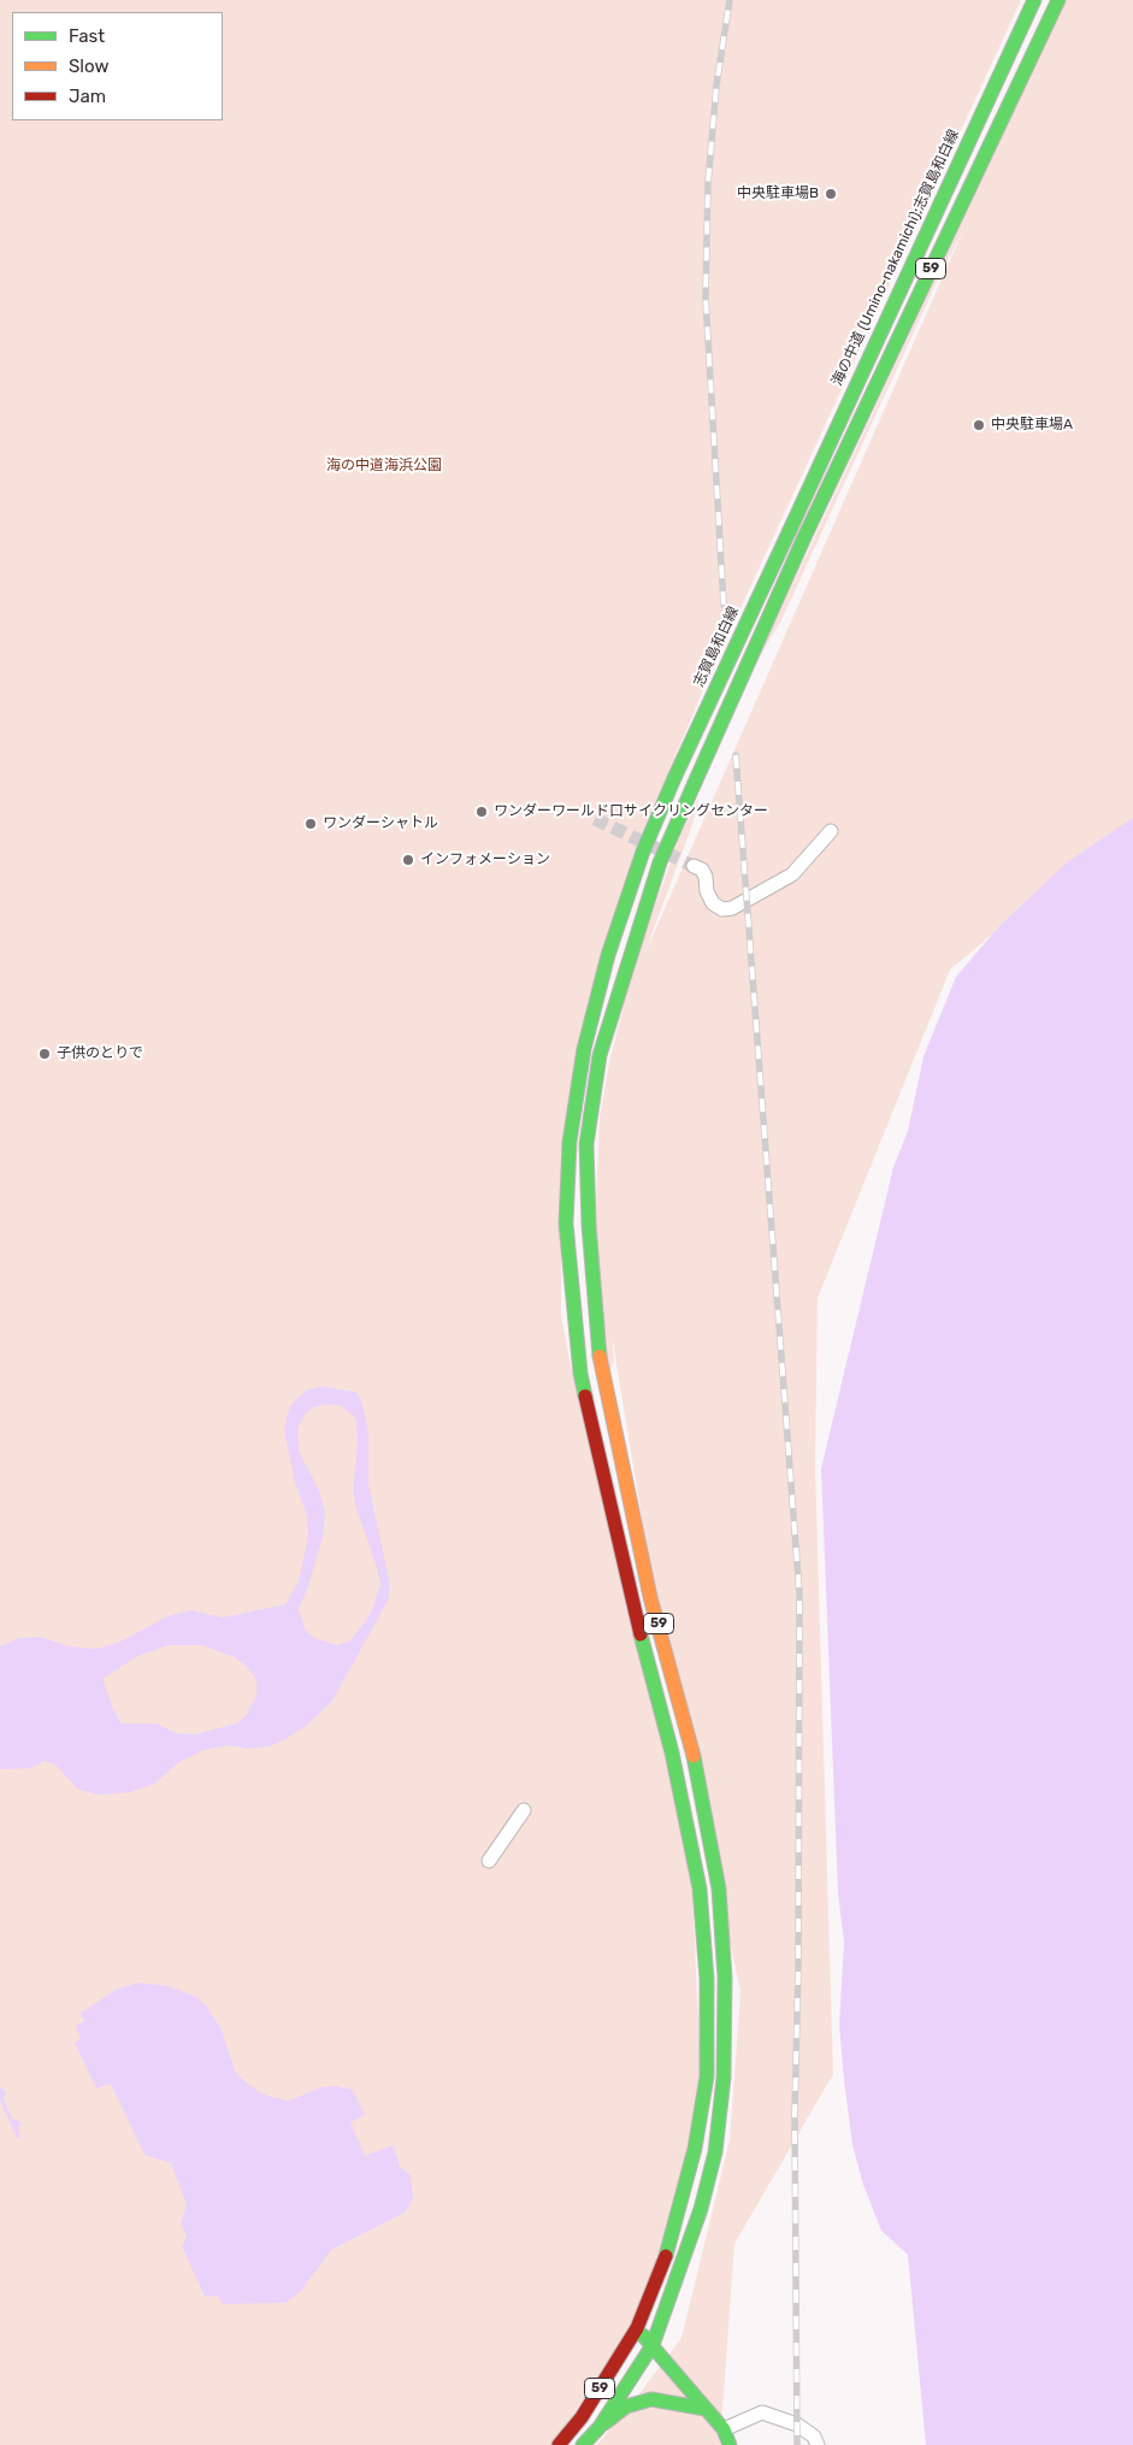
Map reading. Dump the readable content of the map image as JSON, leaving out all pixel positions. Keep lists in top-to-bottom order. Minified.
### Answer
{"streets":{"main road":["海の中道 (Umino-nakamichi);志賀島和白線","59","志賀島和白線"]},"crossings":[["海の中道 (Umino-nakamichi);志賀島和白線","志賀島和白線"],["59","志賀島和白線"]],"parks":["海の中道海浜公園"],"places":["中央駐車場B","中央駐車場A","ワンダーワールド口サイクリングセンター","ワンダーシャトル","インフォメーション","子供のとりで"],"legend":["Fast","Slow","Jam"]}
